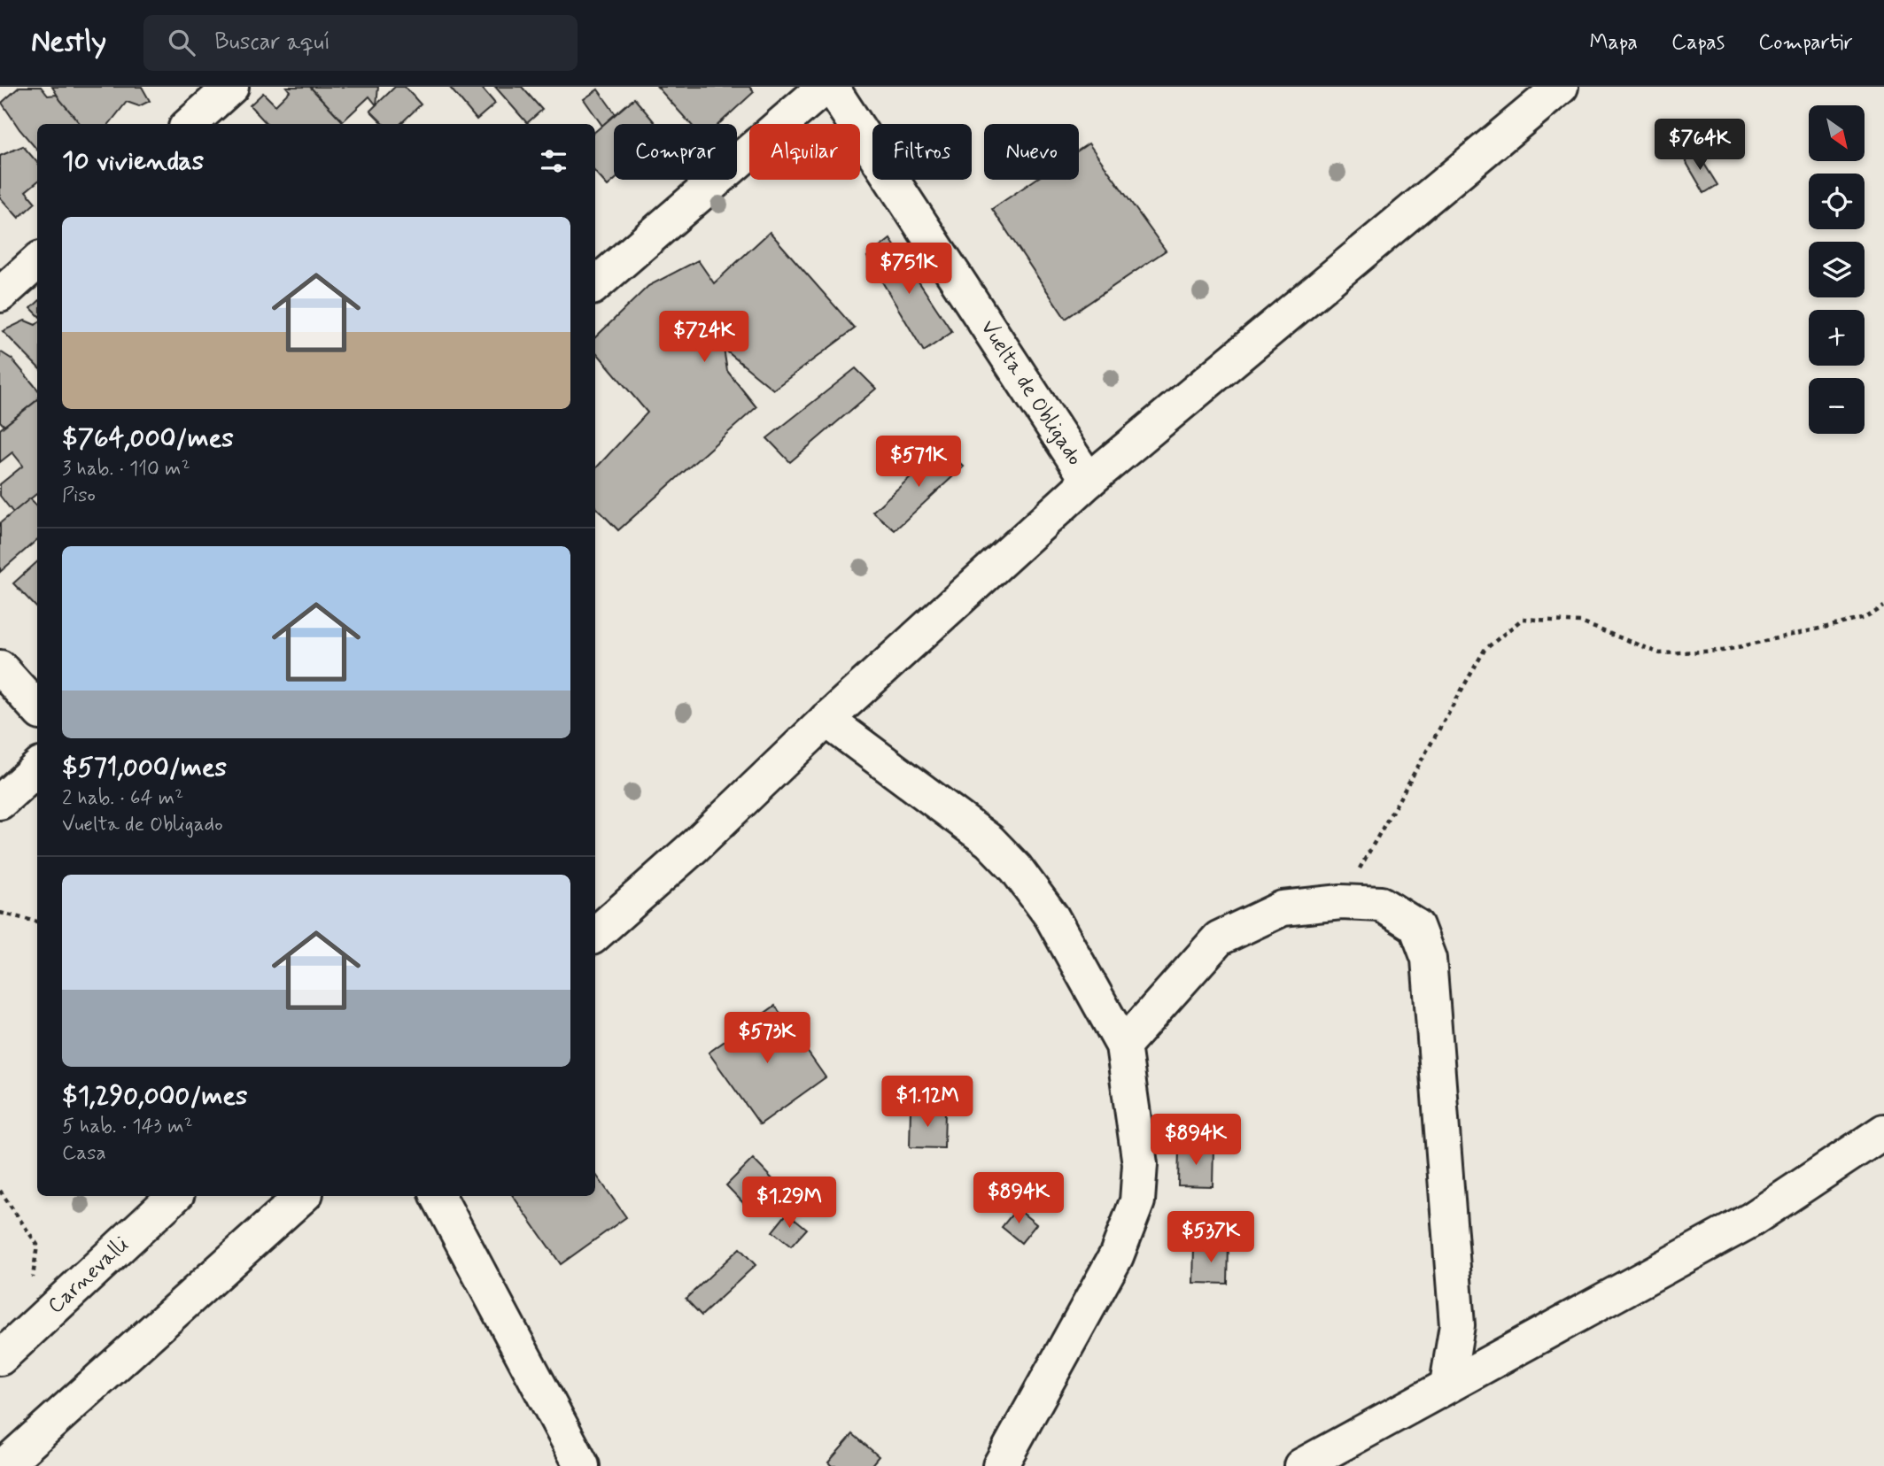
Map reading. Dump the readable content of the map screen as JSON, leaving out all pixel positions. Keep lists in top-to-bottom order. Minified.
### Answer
{"streets":{"street":["Vuelta de Obligado","Carnevalli"]},"north":"bottom right","page":{"header":"Nestly","search":"Buscar aquí","nav":["Mapa","Capas","Compartir"],"map_buttons":["+","−"],"price":["$764K","$751K","$724K","$571K","$573K","$1.12M","$894K","$894K","$1.29M","$537K"],"chip":["Comprar","Alquilar","Filtros","Nuevo"],"heading":"10 viviendas","list":[{"name":"$764,000/mes","note":"3 hab. · 110 m² · Piso"},{"name":"$571,000/mes","note":"2 hab. · 64 m² · Vuelta de Obligado"},{"name":"$1,290,000/mes","note":"5 hab. · 143 m² · Casa"}]}}
